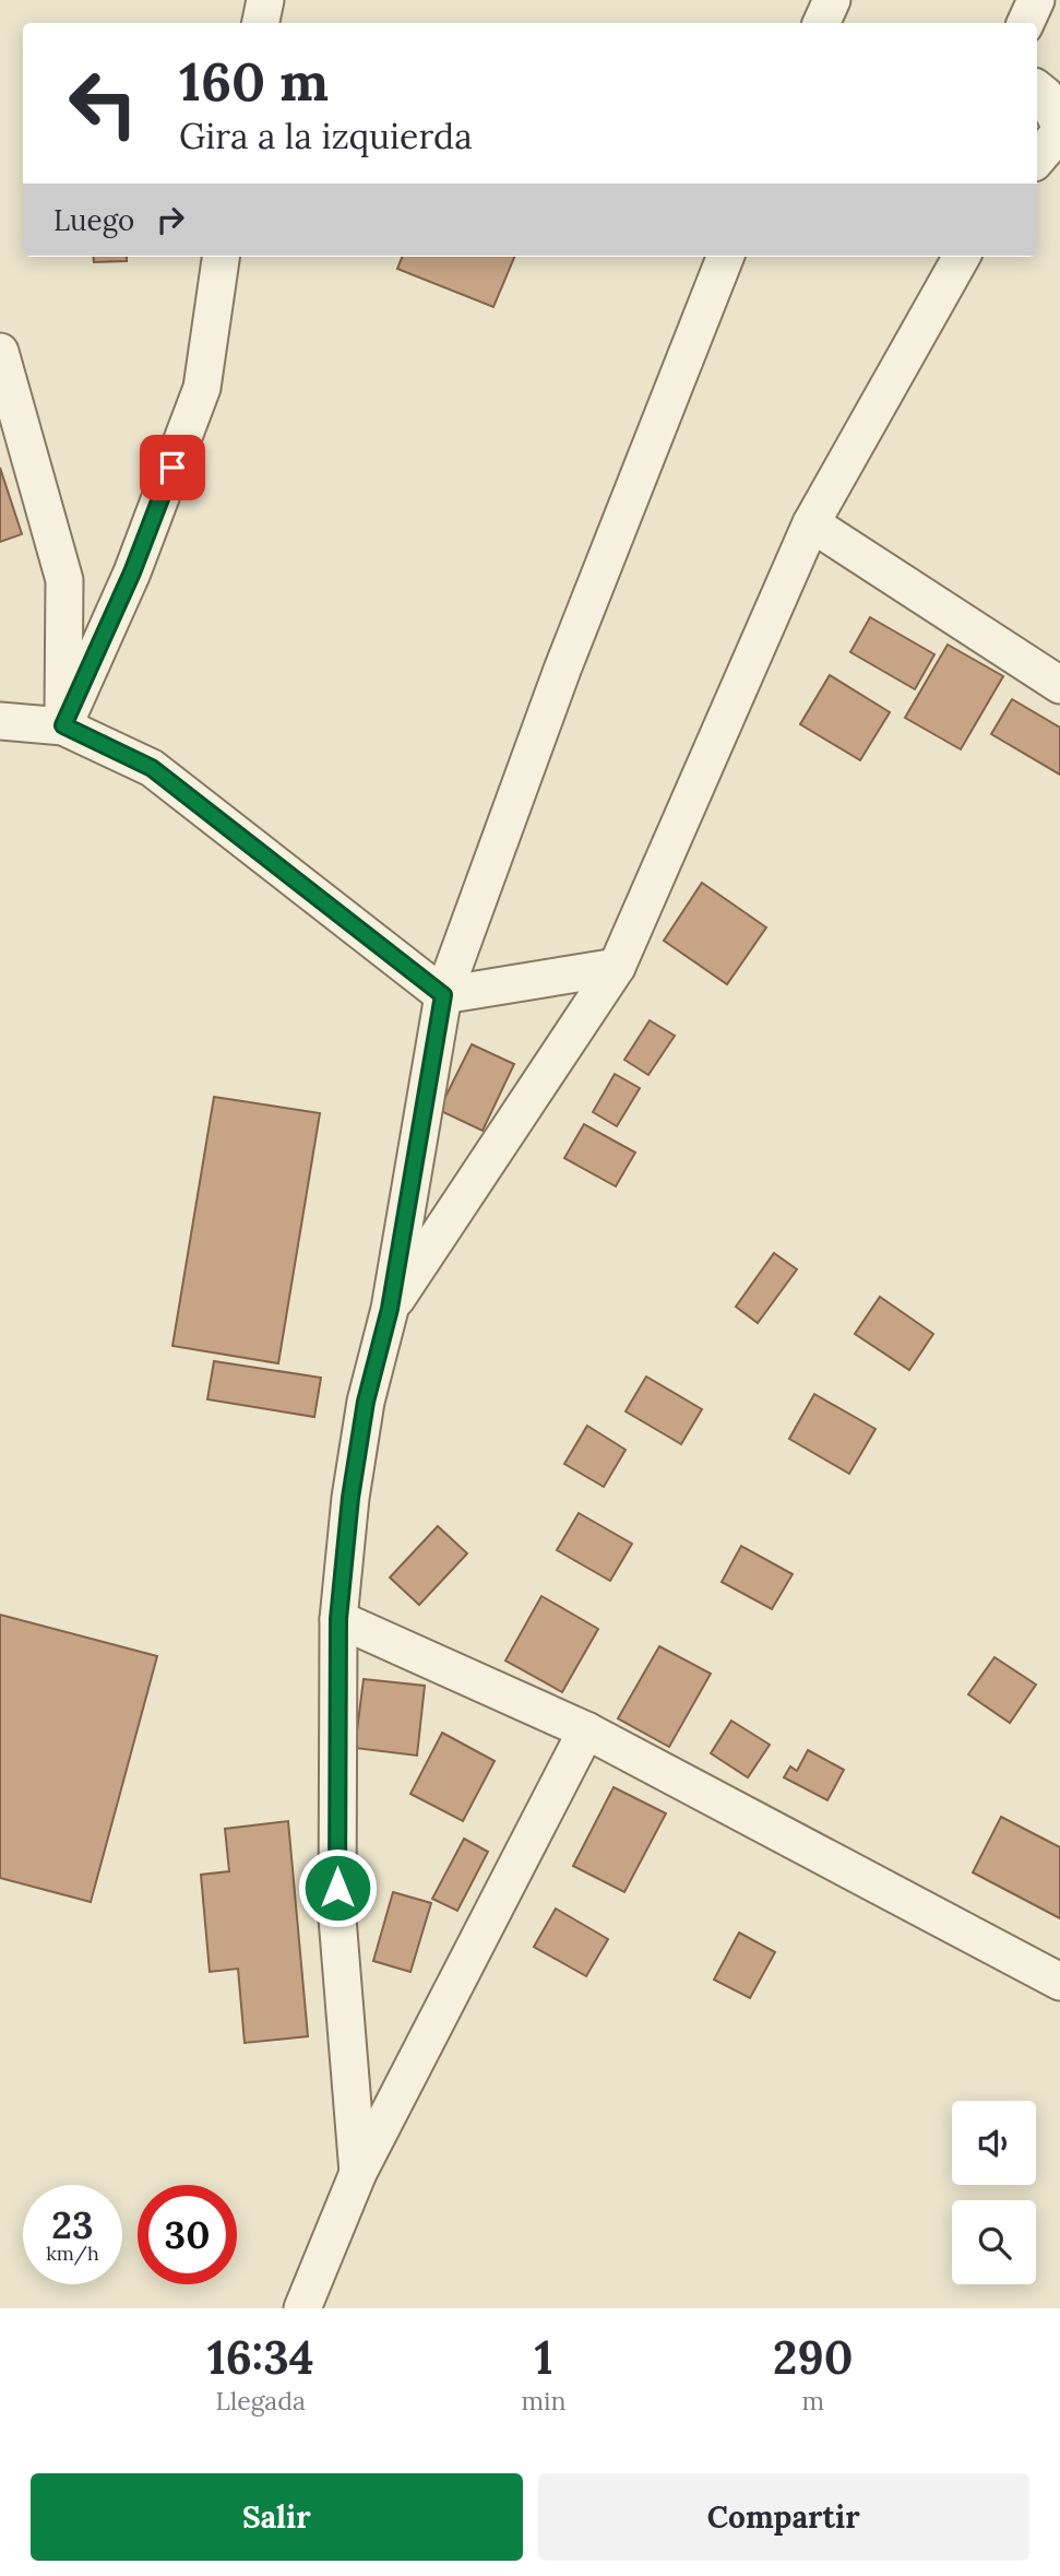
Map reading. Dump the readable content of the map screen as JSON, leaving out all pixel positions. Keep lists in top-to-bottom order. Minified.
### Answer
{"page":{"turn":["160 m","Gira a la izquierda"],"then":"Luego","speed":"23 km/h","limit":"30","eta":["16:34","Llegada","1","min","290","m"],"buttons":["Salir","Compartir"]}}
